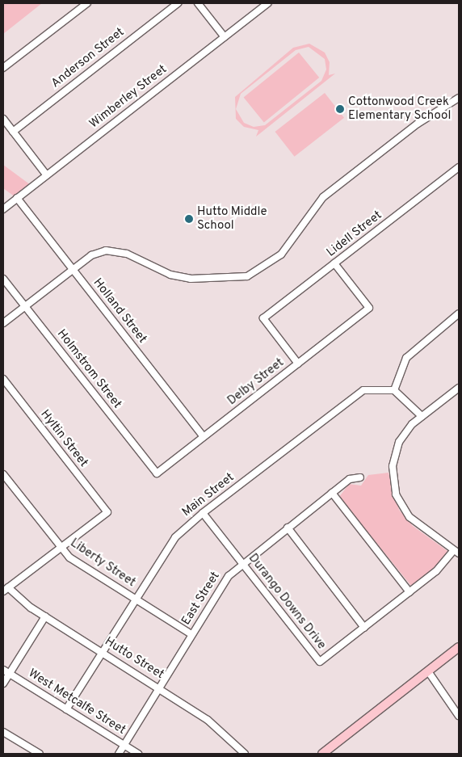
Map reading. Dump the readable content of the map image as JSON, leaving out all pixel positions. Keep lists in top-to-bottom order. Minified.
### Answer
{"streets":{"street":["Anderson Street","Wimberley Street","Lidell Street","Holland Street","Holmstrom Street","Delby Street","Hyltin Street","Main Street","Liberty Street","East Street","Durango Downs Drive","Hutto Street","West Metcalfe Street"]},"crossings":[["Wimberley Street","Holland Street"],["Lidell Street","Delby Street"],["Holland Street","Delby Street"],["Holmstrom Street","Delby Street"],["Hyltin Street","Liberty Street"],["Main Street","Liberty Street"],["Main Street","Durango Downs Drive"],["Main Street","Hutto Street"],["Main Street","West Metcalfe Street"],["Liberty Street","East Street"],["East Street","Durango Downs Drive"],["East Street","Hutto Street"],["East Street","West Metcalfe Street"]],"places":["Cottonwood Creek Elementary School","Hutto Middle School"]}
